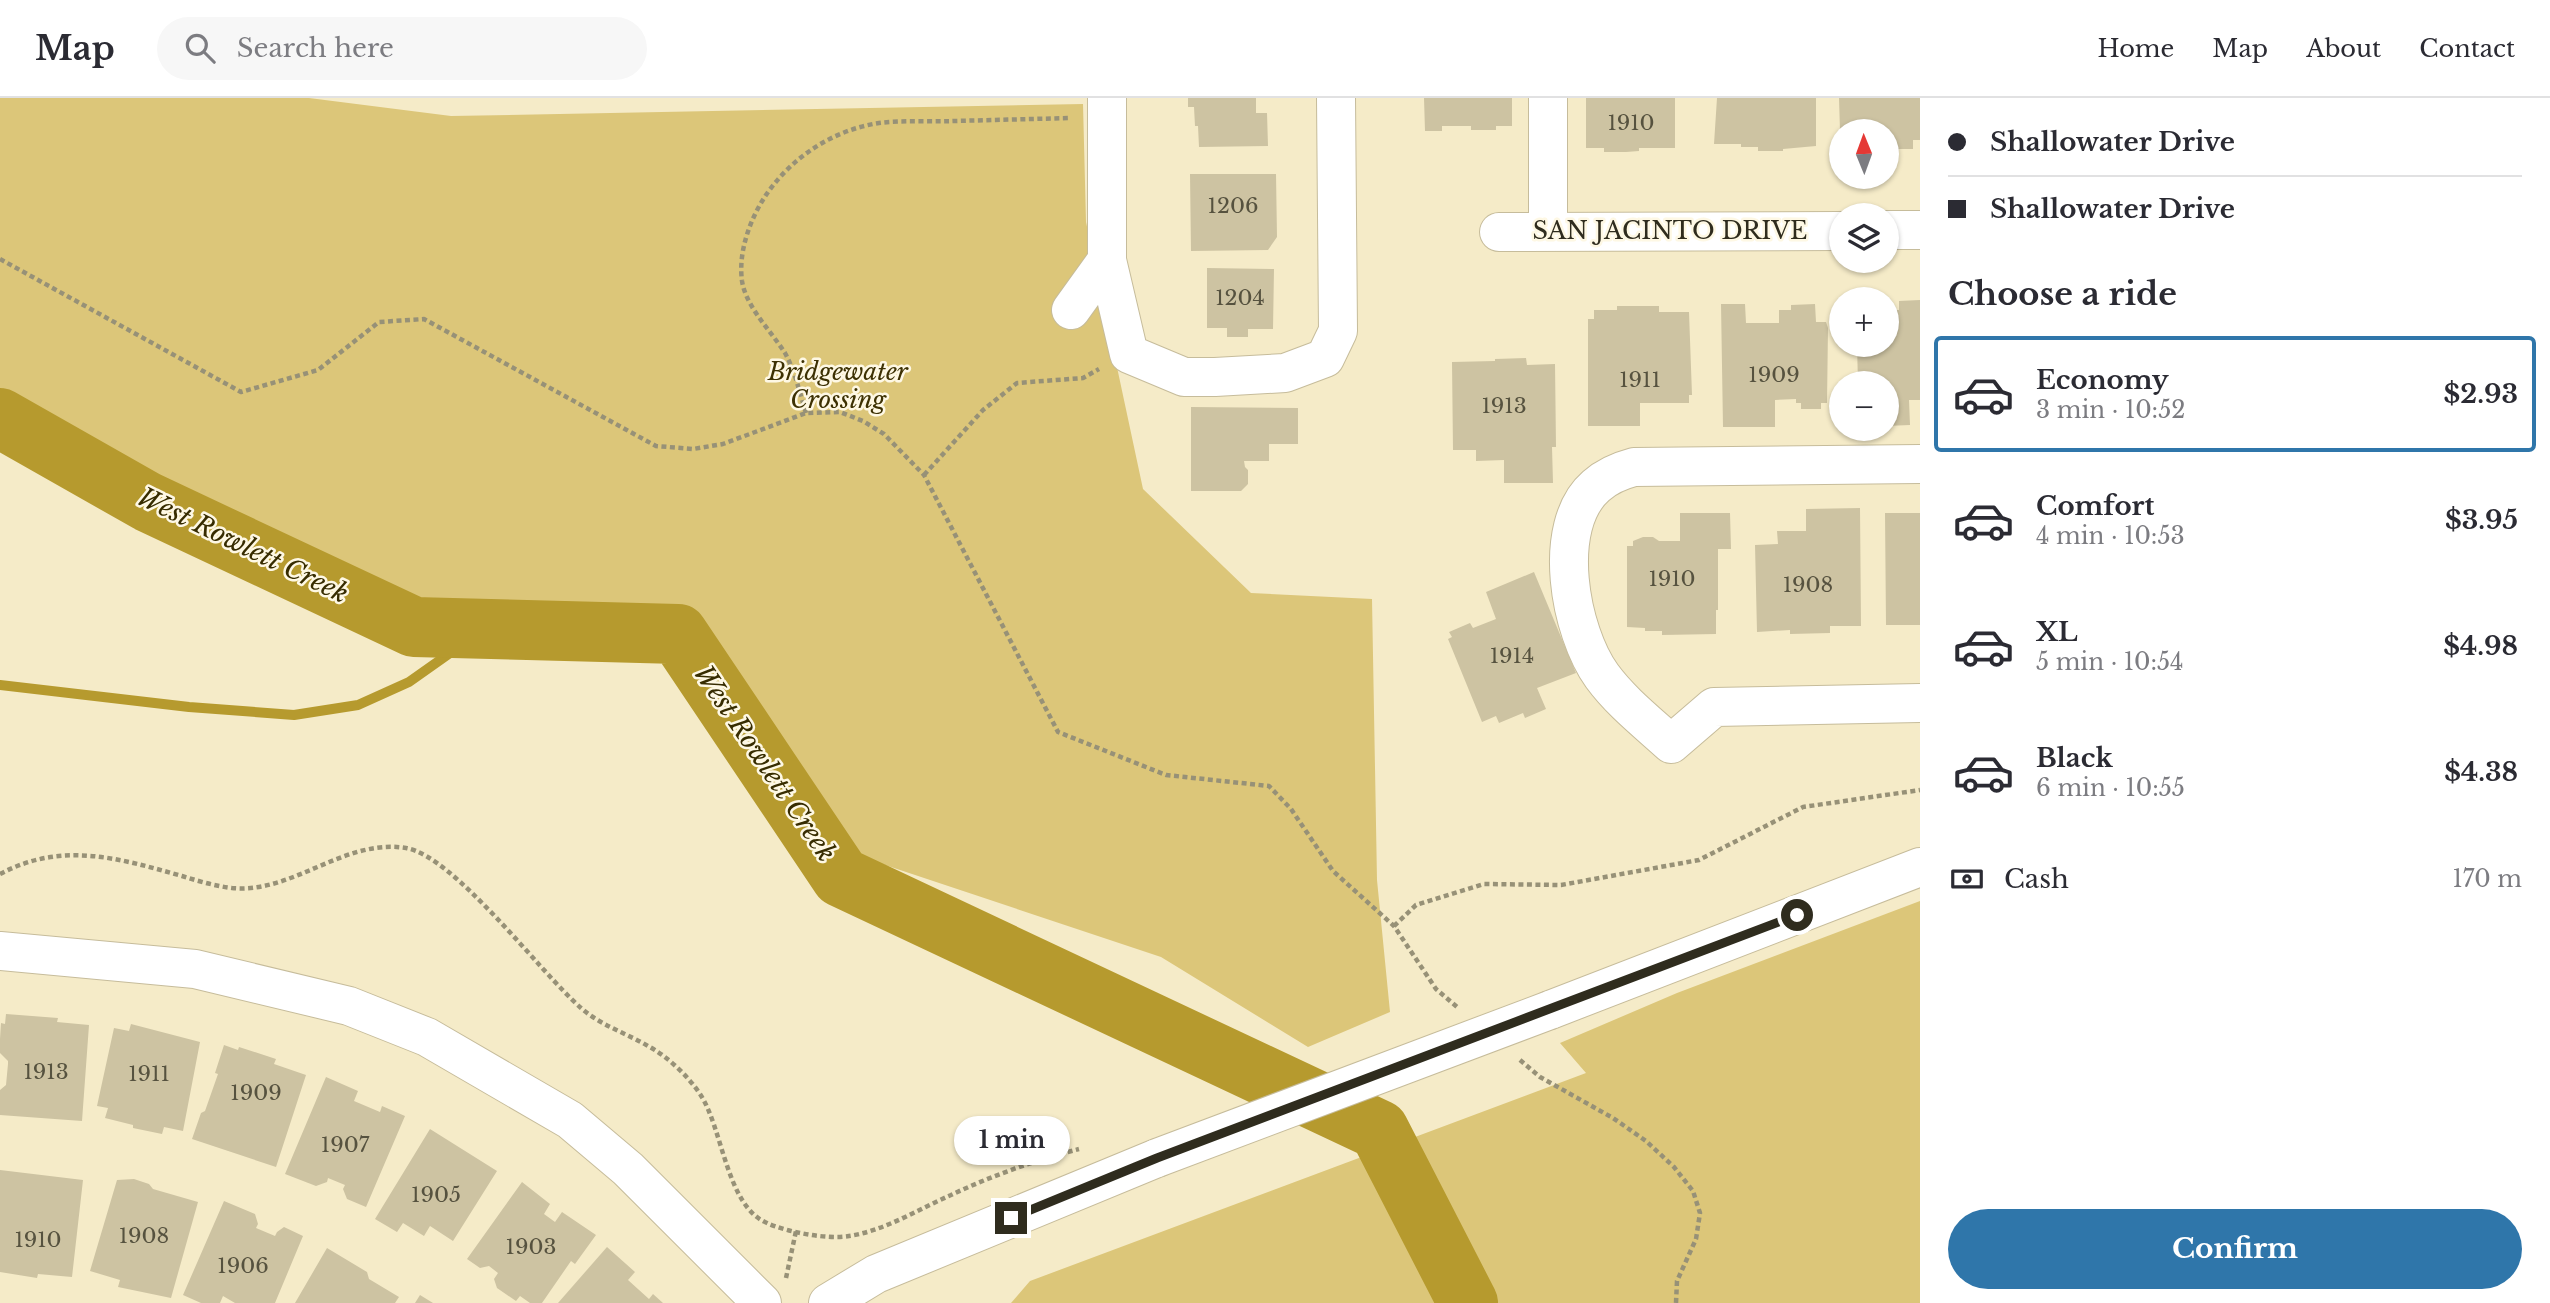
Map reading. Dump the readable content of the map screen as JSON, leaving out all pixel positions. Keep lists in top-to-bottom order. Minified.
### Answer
{"streets":{"street":["SAN JACINTO DRIVE"]},"water":["West Rowlett Creek"],"parks":["Bridgewater Crossing"],"house_numbers":["1910","1206","1204","1909","1911","1913","1910","1908","1914","1913","1911","1909","1907","1905","1908","1910","1903","1906"],"north":"top","page":{"header":"Map","search":"Search here","nav":["Home","Map","About","Contact"],"banner":["Shallowater Drive","Shallowater Drive"],"map_buttons":["+","−"],"heading":"Choose a ride","list":[{"name":"Economy","note":"3 min · 10:52","value":"$2.93"},{"name":"Comfort","note":"4 min · 10:53","value":"$3.95"},{"name":"XL","note":"5 min · 10:54","value":"$4.98"},{"name":"Black","note":"6 min · 10:55","value":"$4.38"}],"pay":["Cash","170 m"],"bubble":"1 min","buttons":"Confirm"}}
